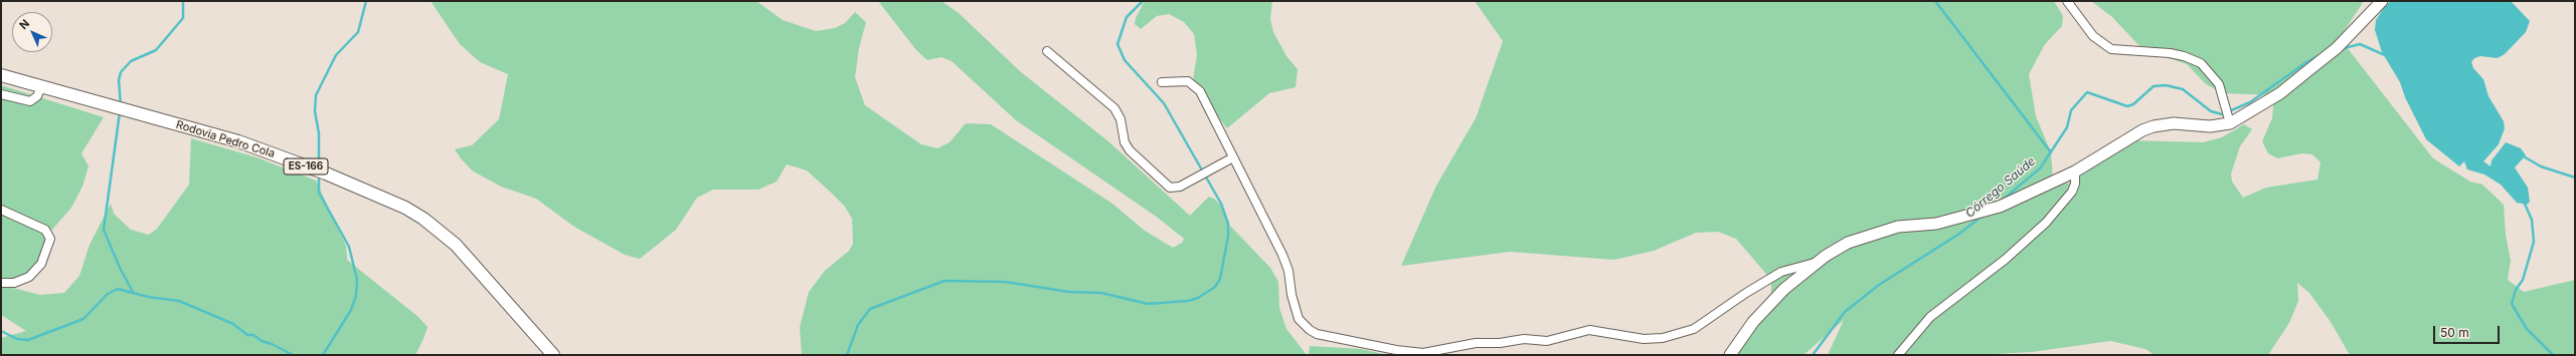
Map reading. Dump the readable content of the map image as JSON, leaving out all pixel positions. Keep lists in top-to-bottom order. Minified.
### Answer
{"streets":{"main road":["Rodovia Pedro Cola","ES-166"]},"water":["Córrego Saúde"],"scale_bar":"50 m","north":"top left"}
